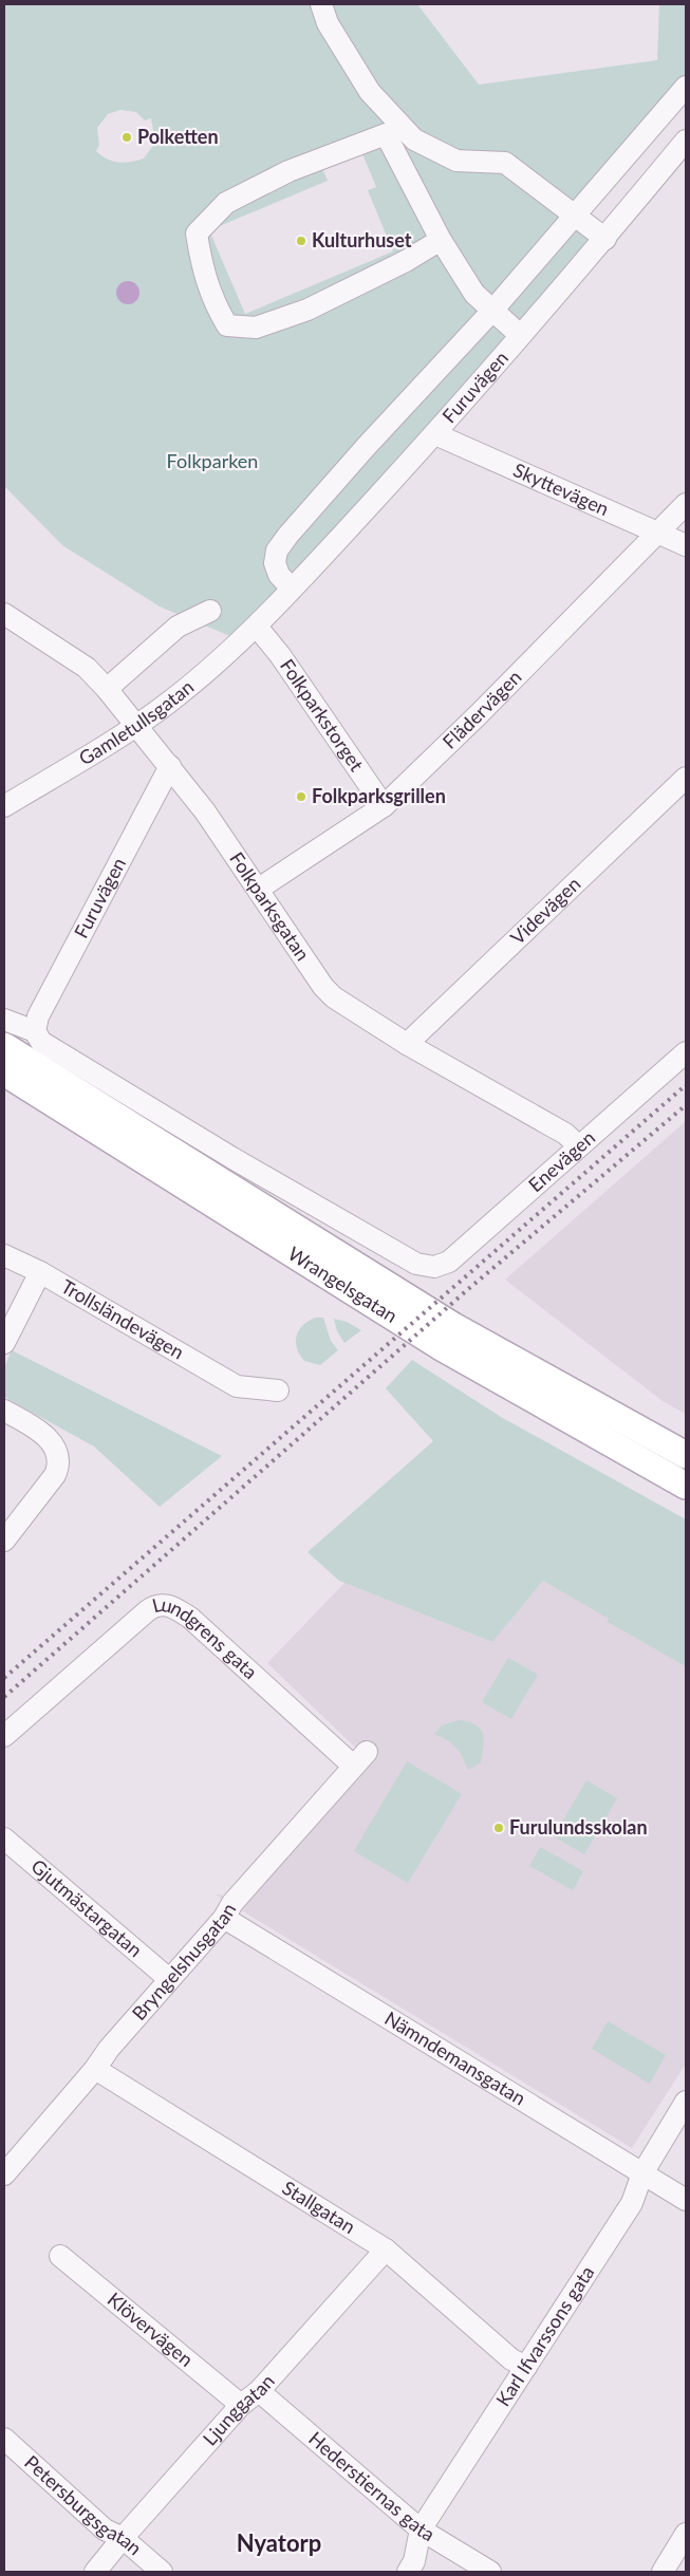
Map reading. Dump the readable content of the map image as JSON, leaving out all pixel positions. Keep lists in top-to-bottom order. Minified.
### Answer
{"streets":{"main road":["Wrangelsgatan"],"street":["Furuvägen","Skyttevägen","Flädervägen","Folkparkstorget","Gamletullsgatan","Folkparksgatan","Videvägen","Enevägen","Trollsländevägen","Lundgrens gata","Gjutmästargatan","Bryngelshusgatan","Nämndemansgatan","Stallgatan","Klövervägen","Karl Ifvarssons gata","Ljunggatan","Hederstiernas gata","Petersburgsgatan"]},"crossings":[["Furuvägen","Skyttevägen"],["Furuvägen","Folkparkstorget"],["Furuvägen","Gamletullsgatan"],["Furuvägen","Folkparksgatan"],["Furuvägen","Enevägen"],["Skyttevägen","Flädervägen"],["Flädervägen","Folkparkstorget"],["Flädervägen","Folkparksgatan"],["Folkparkstorget","Gamletullsgatan"],["Gamletullsgatan","Folkparksgatan"],["Folkparksgatan","Videvägen"],["Folkparksgatan","Enevägen"],["Lundgrens gata","Bryngelshusgatan"],["Gjutmästargatan","Bryngelshusgatan"],["Bryngelshusgatan","Nämndemansgatan"],["Bryngelshusgatan","Stallgatan"],["Nämndemansgatan","Karl Ifvarssons gata"],["Stallgatan","Karl Ifvarssons gata"],["Stallgatan","Ljunggatan"],["Klövervägen","Ljunggatan"],["Karl Ifvarssons gata","Hederstiernas gata"],["Ljunggatan","Hederstiernas gata"],["Ljunggatan","Petersburgsgatan"]],"districts":["Nyatorp"],"parks":["Folkparken"],"places":["Polketten","Kulturhuset","Folkparksgrillen","Furulundsskolan"]}
